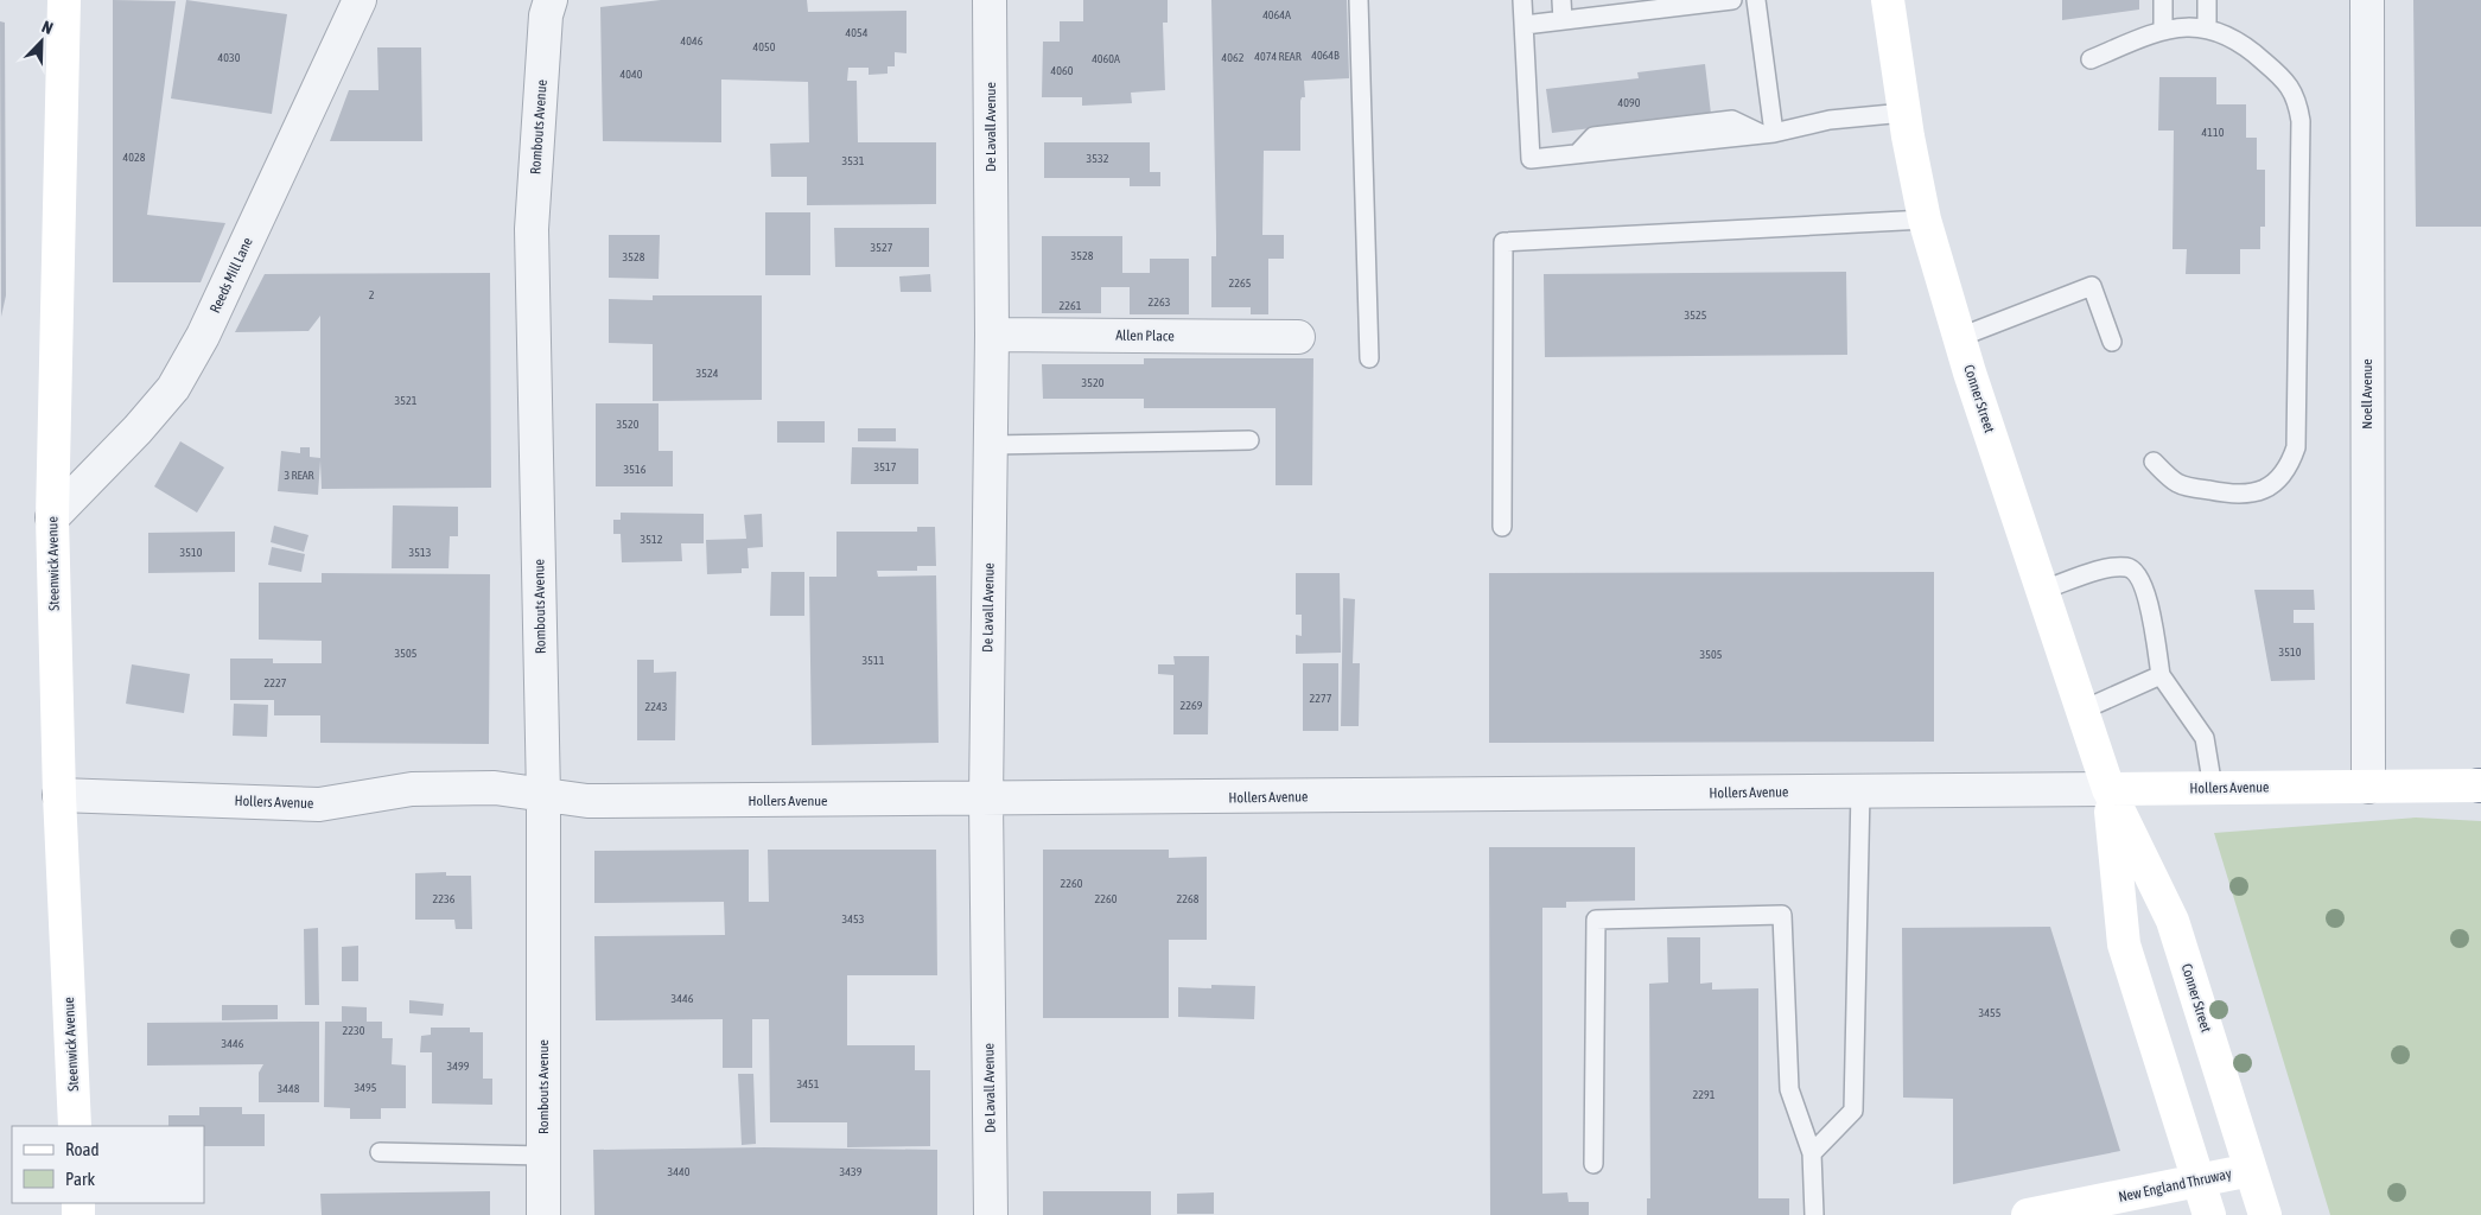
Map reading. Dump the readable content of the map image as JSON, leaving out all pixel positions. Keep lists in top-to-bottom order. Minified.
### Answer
{"streets":{"main road":["Conner Street","Steenwick Avenue","Hollers Avenue","New England Thruway"],"street":["Rombouts Avenue","De Lavall Avenue","Reeds Mill Lane","Allen Place","Noell Avenue"]},"crossings":[["Rombouts Avenue","Hollers Avenue"],["De Lavall Avenue","Allen Place"],["De Lavall Avenue","Hollers Avenue"],["Reeds Mill Lane","Steenwick Avenue"],["Noell Avenue","Hollers Avenue"],["Conner Street","Hollers Avenue"],["Conner Street","New England Thruway"],["Steenwick Avenue","Hollers Avenue"]],"house_numbers":["4064A","4054","4046","4050","4064B","4074 REAR","4030","4062","4060A","4060","4040","4090","4110","4028","3532","3531","3527","3528","3528","2265","2","2263","2261","3525","3524","3520","3521","3520","3517","3516","3 REAR","3512","3510","3513","3510","3505","3505","3511","2227","2277","2269","2243","2260","2236","2260","2268","3453","3446","3455","2230","3446","3499","3451","3495","3448","2291","3440","3439"],"legend":["Road","Park"],"north":"top right"}
